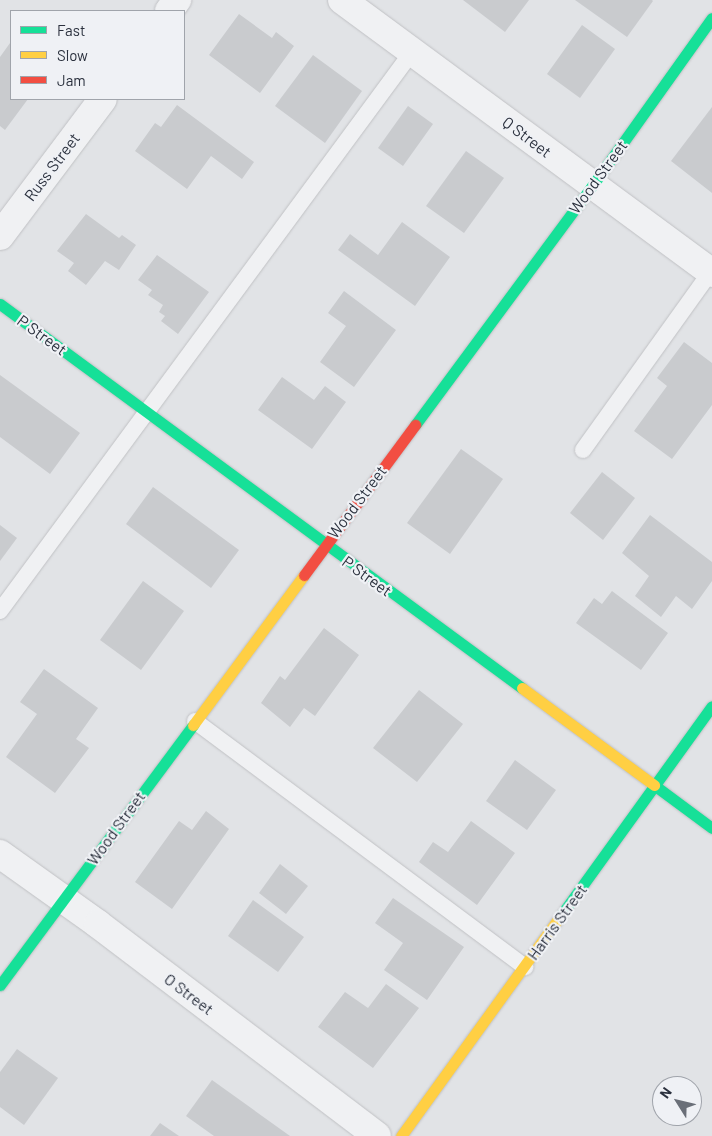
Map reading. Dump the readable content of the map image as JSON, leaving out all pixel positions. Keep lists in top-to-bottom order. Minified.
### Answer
{"streets":{"street":["Q Street","Russ Street","Wood Street","P Street","Harris Street","O Street"]},"crossings":[["Q Street","Wood Street"],["Wood Street","P Street"],["Wood Street","O Street"],["P Street","Harris Street"]],"legend":["Fast","Slow","Jam"],"north":"top left"}
